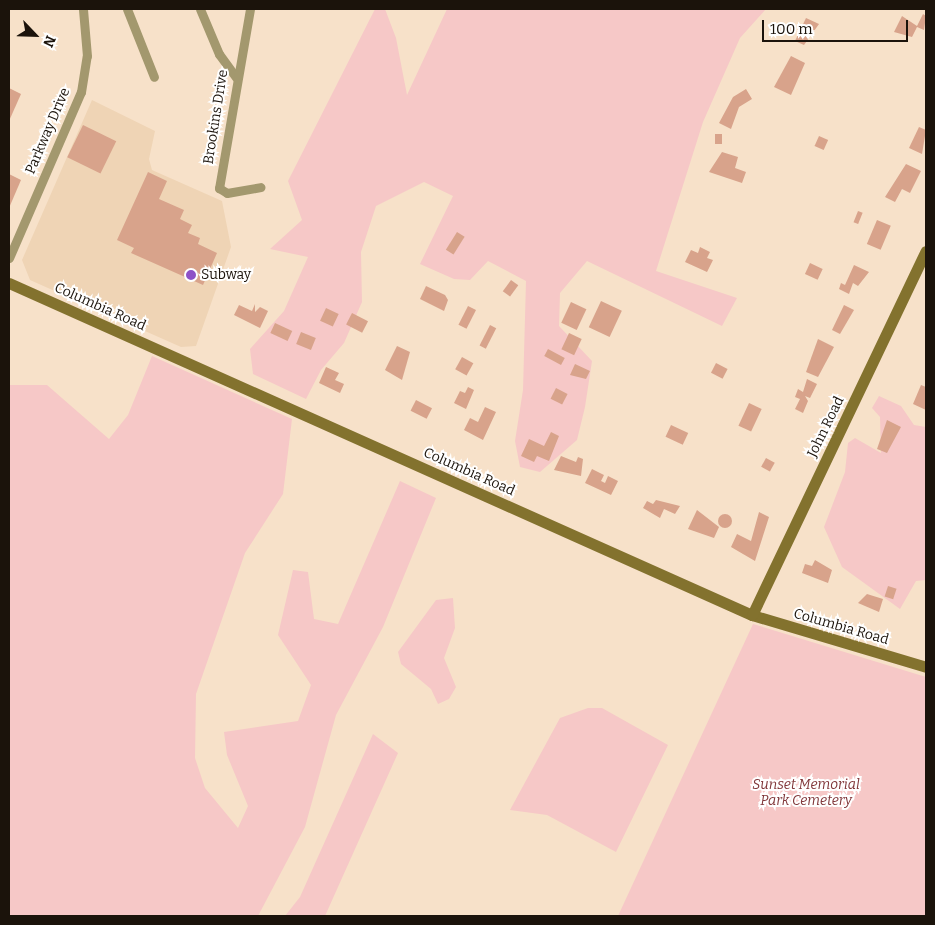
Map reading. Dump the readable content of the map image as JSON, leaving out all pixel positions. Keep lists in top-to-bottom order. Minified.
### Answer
{"streets":{"main road":["Columbia Road","John Road"],"street":["Brookins Drive","Parkway Drive"]},"crossings":[["Columbia Road","John Road"]],"parks":["Sunset Memorial Park Cemetery"],"places":["Subway"],"scale_bar":"100 m","north":"bottom right"}
